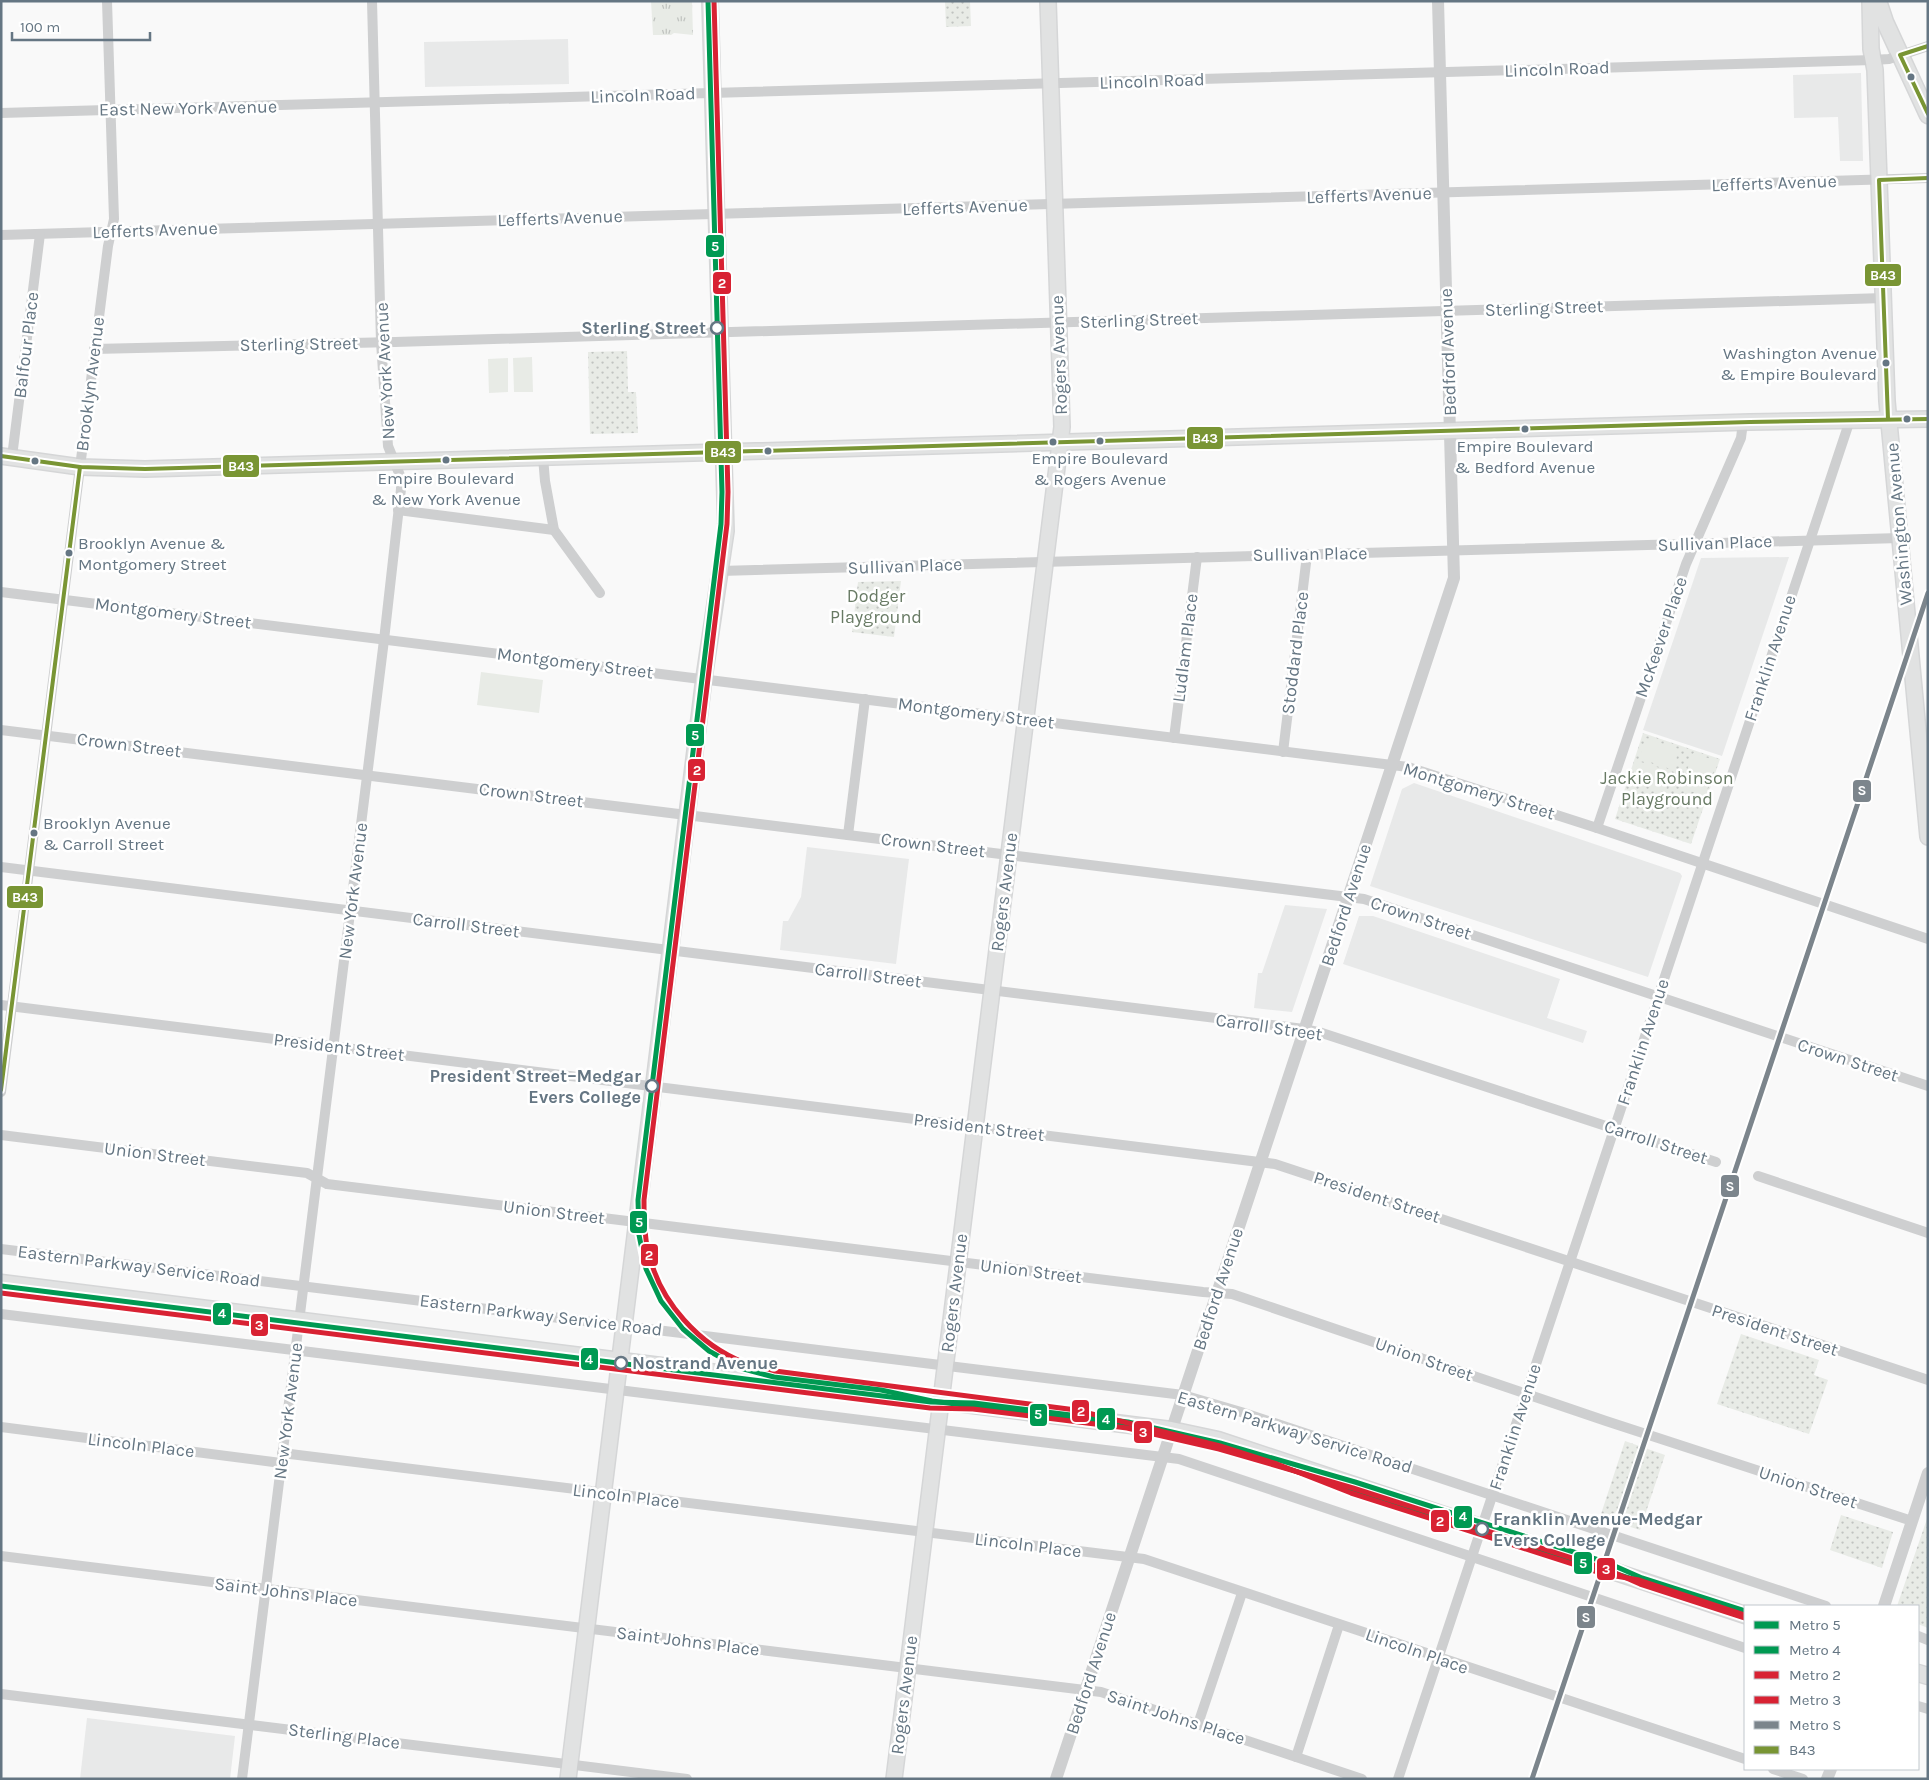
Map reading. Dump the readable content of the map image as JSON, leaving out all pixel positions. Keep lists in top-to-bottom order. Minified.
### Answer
{"streets":{"main road":["Rogers Avenue","Washington Avenue"],"street":["Lincoln Road","East New York Avenue","Lefferts Avenue","Sterling Street","Balfour Place","Bedford Avenue","New York Avenue","Brooklyn Avenue","Sullivan Place","Montgomery Street","McKeever Place","Ludlam Place","Stoddard Place","Franklin Avenue","Crown Street","Carroll Street","President Street","Union Street","Eastern Parkway Service Road","Lincoln Place","Saint Johns Place","Sterling Place"]},"crossings":[["Lincoln Road","East New York Avenue"],["Lincoln Road","Bedford Avenue"],["Lincoln Road","Rogers Avenue"],["Lincoln Road","New York Avenue"],["Lincoln Road","Washington Avenue"],["East New York Avenue","New York Avenue"],["East New York Avenue","Brooklyn Avenue"],["Lefferts Avenue","Balfour Place"],["Lefferts Avenue","Bedford Avenue"],["Lefferts Avenue","Rogers Avenue"],["Lefferts Avenue","New York Avenue"],["Lefferts Avenue","Brooklyn Avenue"],["Lefferts Avenue","Washington Avenue"],["Sterling Street","Bedford Avenue"],["Sterling Street","Rogers Avenue"],["Sterling Street","New York Avenue"],["Sterling Street","Brooklyn Avenue"],["Sterling Street","Washington Avenue"],["Bedford Avenue","Sullivan Place"],["Bedford Avenue","Montgomery Street"],["Bedford Avenue","Crown Street"],["Bedford Avenue","Carroll Street"],["Bedford Avenue","President Street"],["Bedford Avenue","Union Street"],["Bedford Avenue","Eastern Parkway Service Road"],["Bedford Avenue","Lincoln Place"],["Bedford Avenue","Saint Johns Place"],["Rogers Avenue","Sullivan Place"],["Rogers Avenue","Montgomery Street"],["Rogers Avenue","Crown Street"],["Rogers Avenue","Carroll Street"],["Rogers Avenue","President Street"],["Rogers Avenue","Union Street"],["Rogers Avenue","Eastern Parkway Service Road"],["Rogers Avenue","Lincoln Place"],["Rogers Avenue","Saint Johns Place"],["New York Avenue","Montgomery Street"],["New York Avenue","Crown Street"],["New York Avenue","Carroll Street"],["New York Avenue","President Street"],["New York Avenue","Union Street"],["New York Avenue","Eastern Parkway Service Road"],["New York Avenue","Lincoln Place"],["New York Avenue","Saint Johns Place"],["New York Avenue","Sterling Place"],["Brooklyn Avenue","Montgomery Street"],["Brooklyn Avenue","Crown Street"],["Brooklyn Avenue","Carroll Street"],["Brooklyn Avenue","President Street"],["Washington Avenue","Sullivan Place"],["Sullivan Place","McKeever Place"],["Sullivan Place","Ludlam Place"],["Sullivan Place","Stoddard Place"],["Sullivan Place","Franklin Avenue"],["Montgomery Street","McKeever Place"],["Montgomery Street","Ludlam Place"],["Montgomery Street","Stoddard Place"],["Montgomery Street","Franklin Avenue"],["Franklin Avenue","Crown Street"],["Franklin Avenue","Carroll Street"],["Franklin Avenue","President Street"],["Franklin Avenue","Union Street"],["Franklin Avenue","Eastern Parkway Service Road"],["Franklin Avenue","Lincoln Place"]],"parks":["Dodger Playground","Jackie Robinson Playground"],"places":["Sterling Street","Washington Avenue & Empire Boulevard","Empire Boulevard & Bedford Avenue","Empire Boulevard & Rogers Avenue","Empire Boulevard & New York Avenue","Brooklyn Avenue & Montgomery Street","Brooklyn Avenue & Carroll Street","President Street–Medgar Evers College","Nostrand Avenue","Franklin Avenue-Medgar Evers College"],"lines":["metro line 5","metro line 2","transit line B43","metro line S","metro line 4","metro line 3"],"legend":["Metro 5","Metro 4","Metro 2","Metro 3","Metro S","B43"],"scale_bar":"100 m"}
